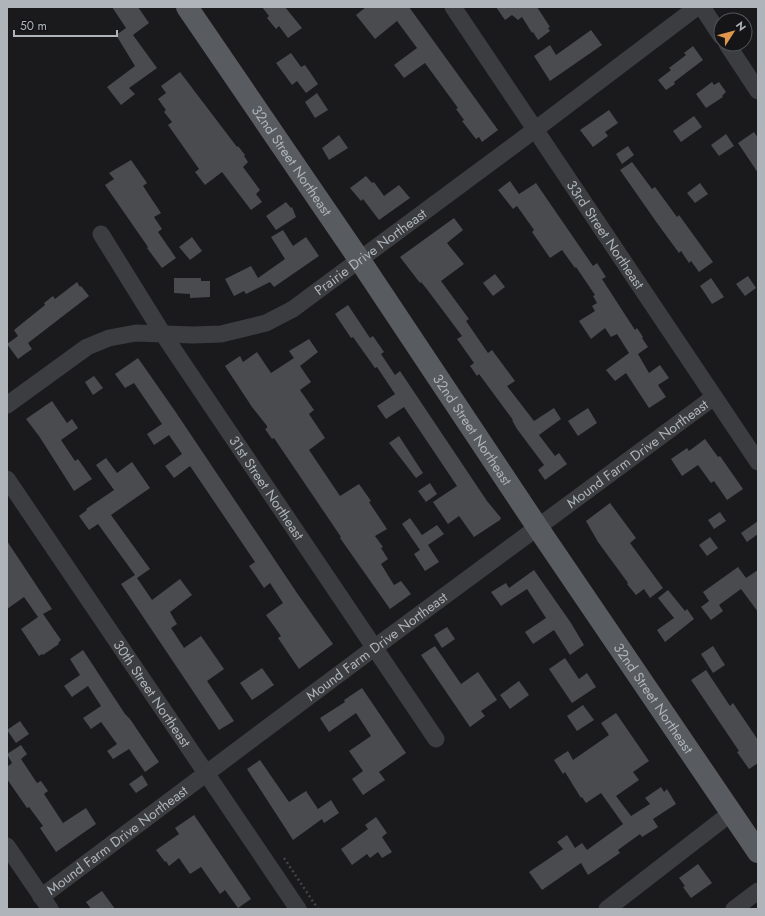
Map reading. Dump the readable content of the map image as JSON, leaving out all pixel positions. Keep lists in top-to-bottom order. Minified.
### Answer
{"streets":{"main road":["32nd Street Northeast"],"street":["33rd Street Northeast","Prairie Drive Northeast","Mound Farm Drive Northeast","31st Street Northeast","30th Street Northeast"]},"crossings":[["32nd Street Northeast","Prairie Drive Northeast"],["32nd Street Northeast","Mound Farm Drive Northeast"],["33rd Street Northeast","Prairie Drive Northeast"],["33rd Street Northeast","Mound Farm Drive Northeast"],["Prairie Drive Northeast","31st Street Northeast"],["Mound Farm Drive Northeast","31st Street Northeast"],["Mound Farm Drive Northeast","30th Street Northeast"]],"scale_bar":"50 m","north":"top right"}
